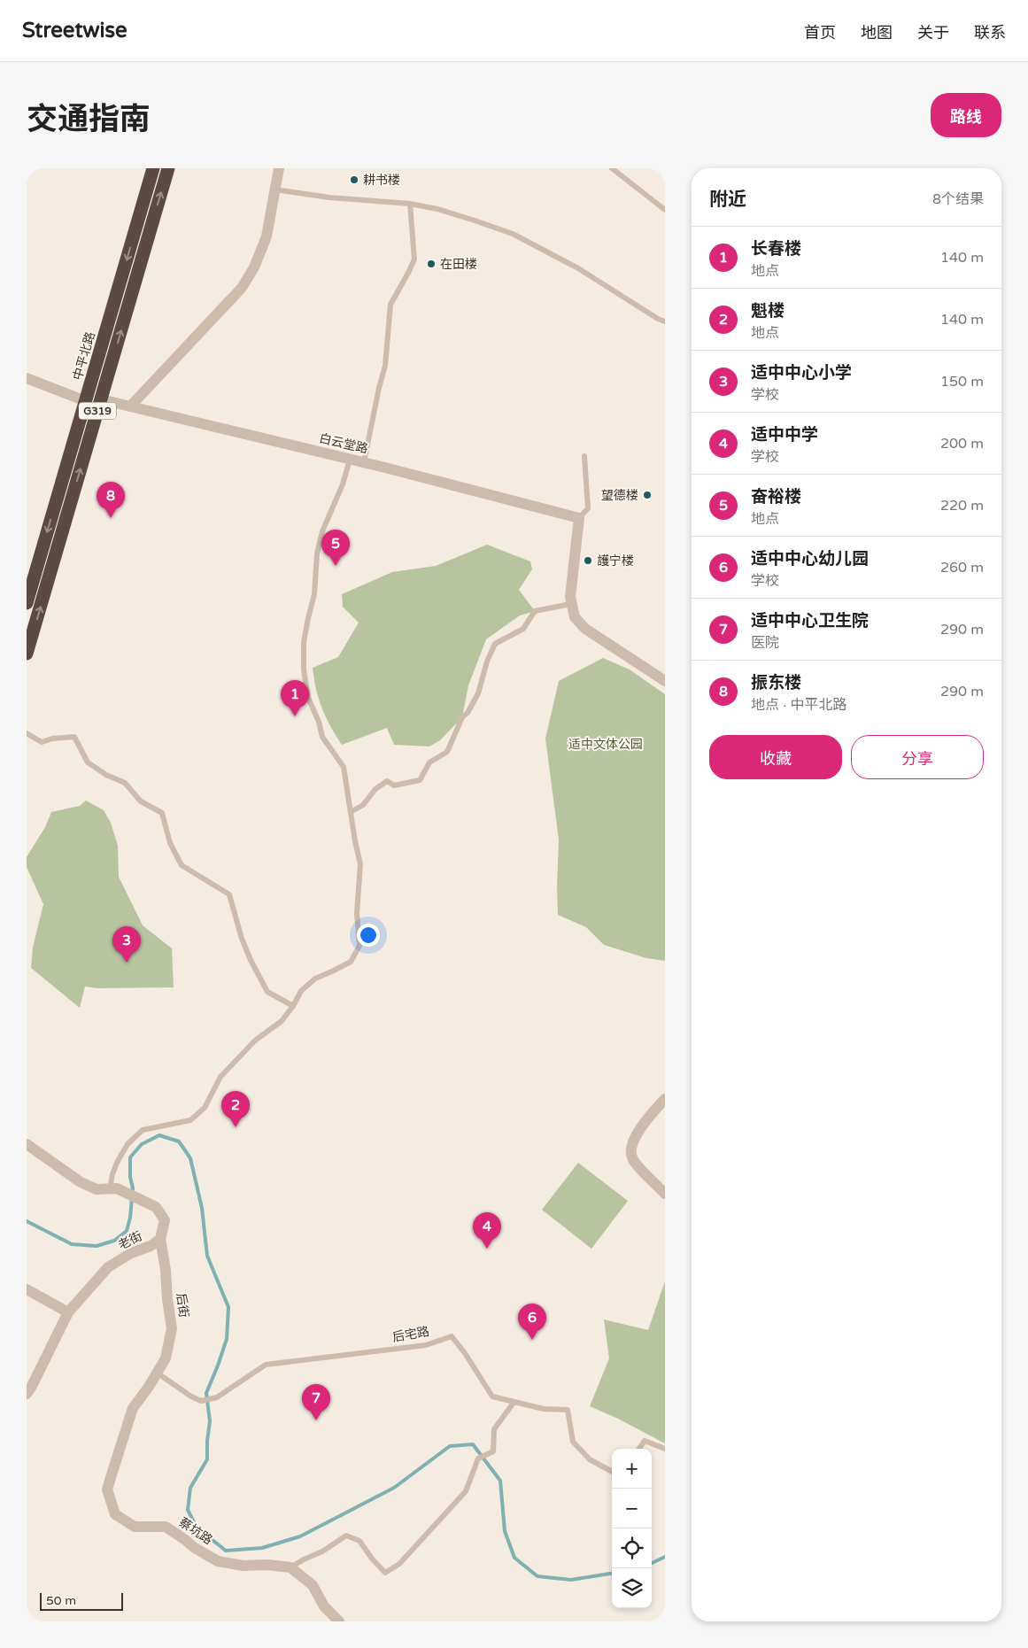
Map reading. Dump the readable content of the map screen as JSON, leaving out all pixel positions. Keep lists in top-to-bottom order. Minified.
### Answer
{"streets":{"highway":["中平北路","G319"],"street":["白云堂路","老街","后街","蔡坑路"],"lane":["后宅路"]},"crossings":[["G319","白云堂路"],["老街","后街"],["后街","后宅路"],["后街","蔡坑路"],["后宅路","蔡坑路"]],"parks":["适中文体公园"],"places":["耕书楼","在田楼","望德楼","護宁楼"],"scale_bar":"50 m","page":{"header":"Streetwise","nav":["首页","地图","关于","联系"],"title":"交通指南","buttons":["路线",["收藏","分享"]],"heading":["附近","8个结果"],"list":[{"mark":"1","name":"长春楼","note":"地点","value":"140 m"},{"mark":"2","name":"魁楼","note":"地点","value":"140 m"},{"mark":"3","name":"适中中心小学","note":"学校","value":"150 m"},{"mark":"4","name":"适中中学","note":"学校","value":"200 m"},{"mark":"5","name":"奋裕楼","note":"地点","value":"220 m"},{"mark":"6","name":"适中中心幼儿园","note":"学校","value":"260 m"},{"mark":"7","name":"适中中心卫生院","note":"医院","value":"290 m"},{"mark":"8","name":"振东楼","note":"地点 · 中平北路","value":"290 m"}],"pins":["8","5","1","3","2","4","6","7"],"map_buttons":["+","−"],"scale":"50 m"}}
